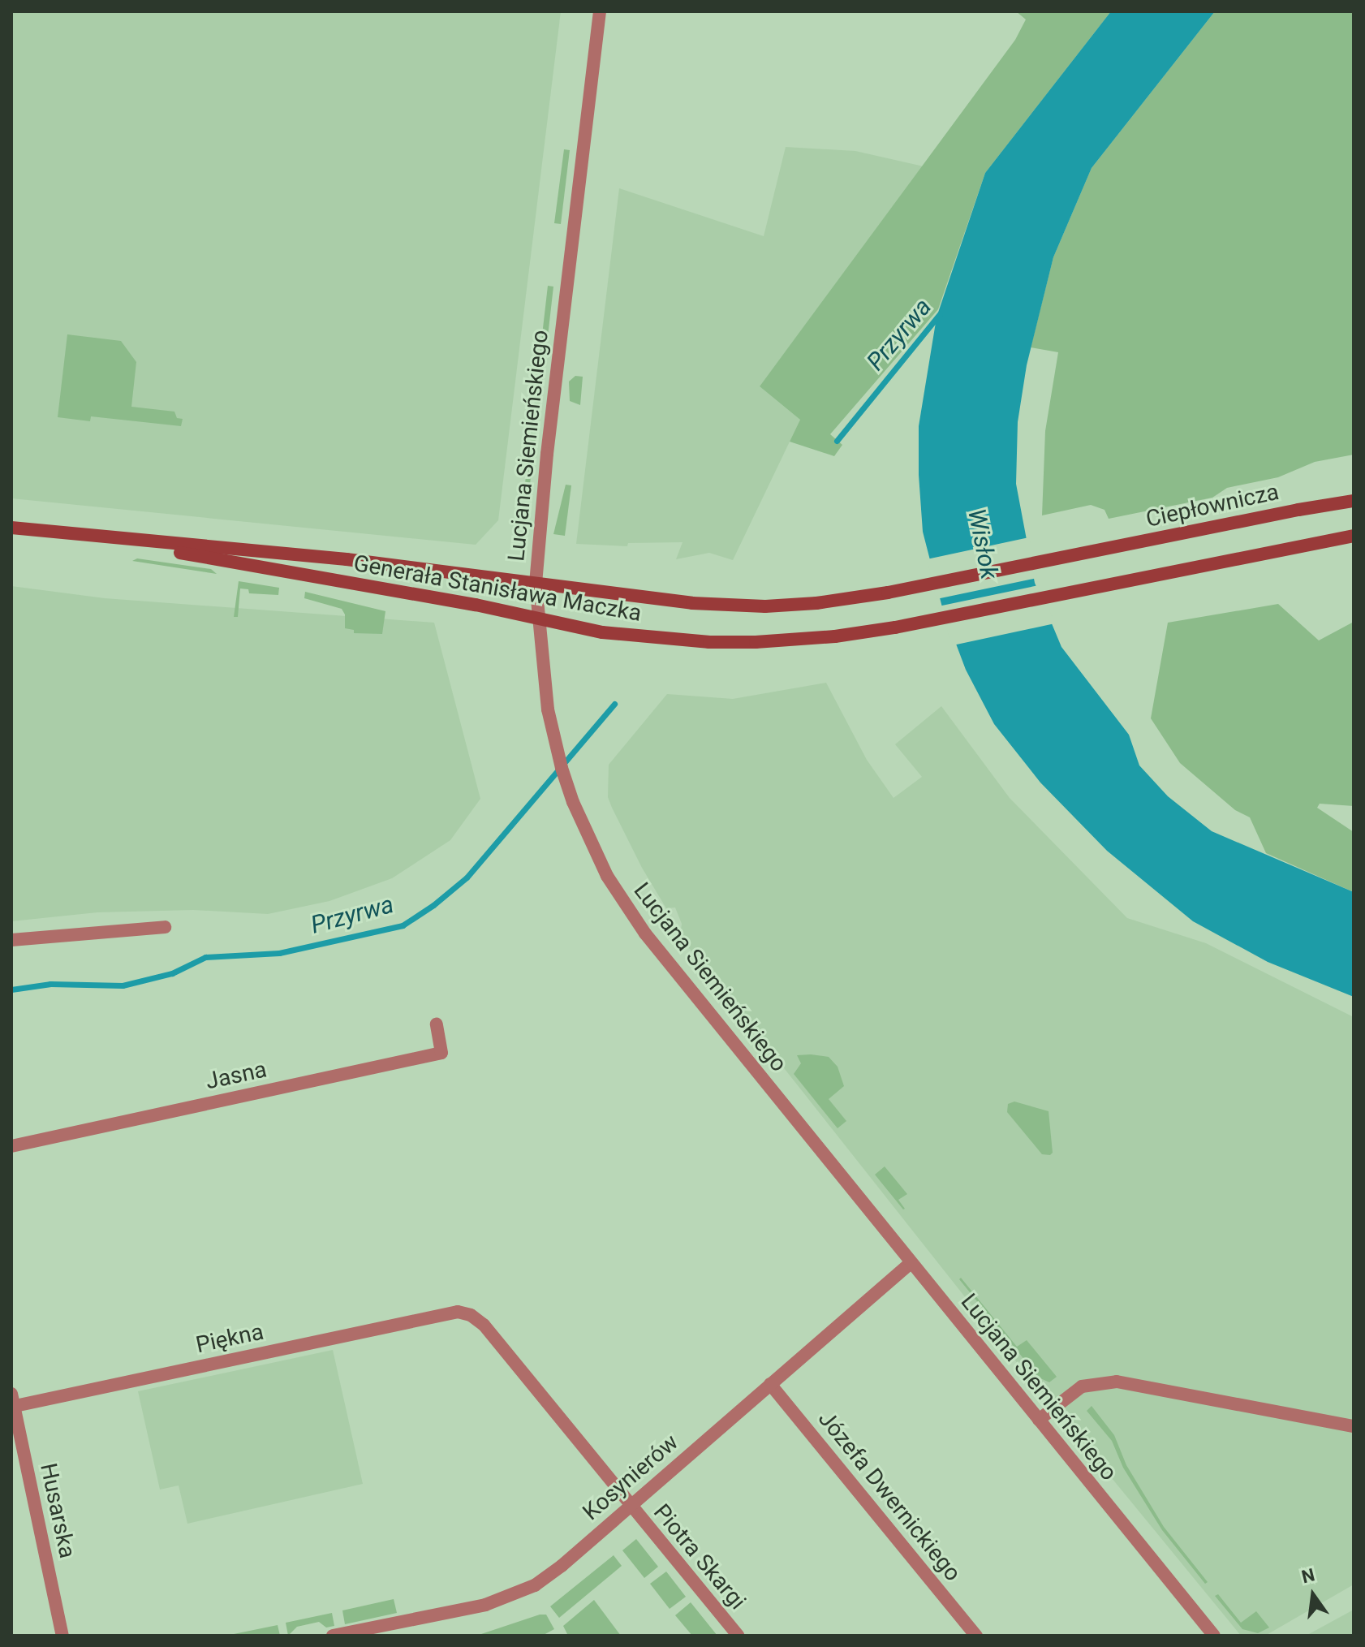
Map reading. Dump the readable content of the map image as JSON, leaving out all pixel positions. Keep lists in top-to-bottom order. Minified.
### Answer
{"streets":{"main road":["Ciepłownicza","Generała Stanisława Maczka"],"street":["Lucjana Siemieńskiego","Jasna","Piękna","Kosynierów","Józefa Dwernickiego","Husarska","Piotra Skargi"]},"crossings":[["Lucjana Siemieńskiego","Generała Stanisława Maczka"],["Lucjana Siemieńskiego","Kosynierów"],["Ciepłownicza","Generała Stanisława Maczka"],["Piękna","Husarska"],["Piękna","Piotra Skargi"],["Kosynierów","Józefa Dwernickiego"],["Kosynierów","Piotra Skargi"]],"water":["Przyrwa","Wisłok"],"north":"top"}
